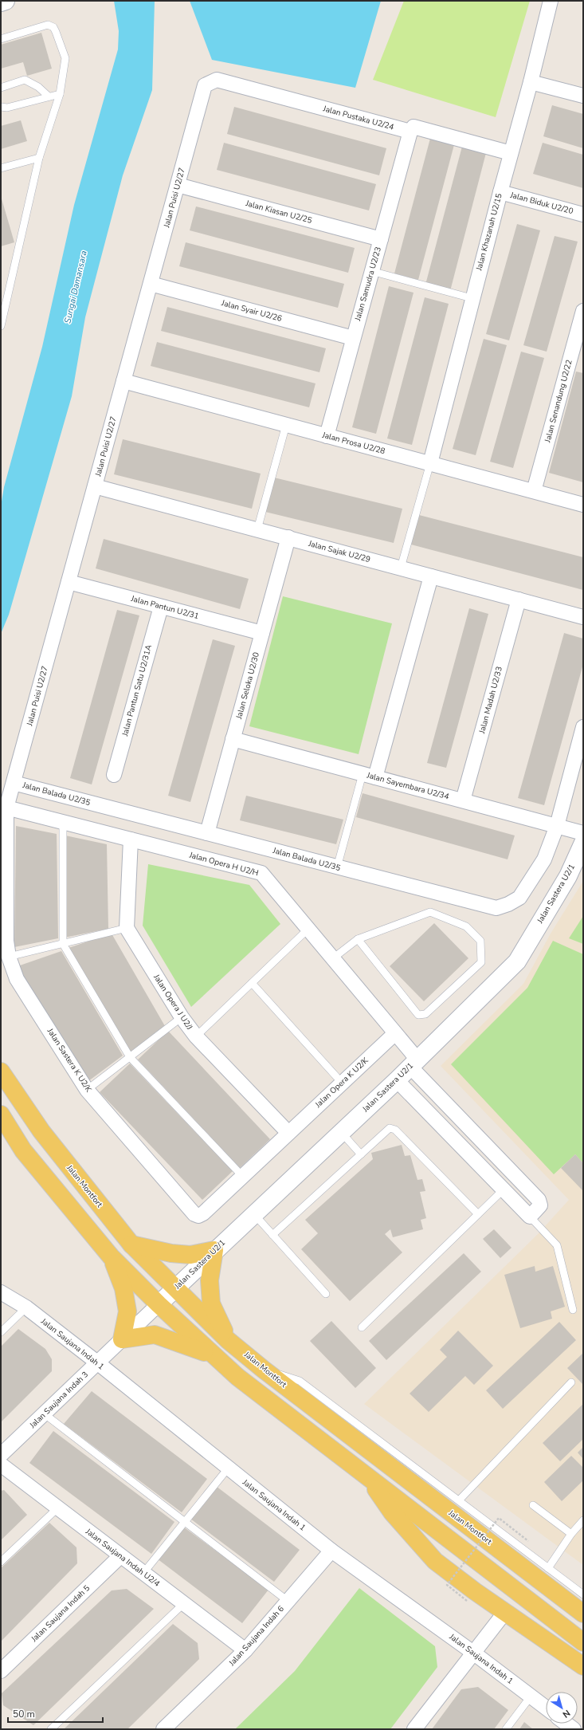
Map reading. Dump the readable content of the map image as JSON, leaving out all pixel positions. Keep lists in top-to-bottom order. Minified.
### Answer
{"streets":{"main road":["Jalan Montfort"],"street":["Jalan Pustaka U2/24","Jalan Puisi U2/27","Jalan Biduk U2/20","Jalan Kiasan U2/25","Jalan Khazanah U2/15","Jalan Samudra U2/23","Jalan Syair U2/26","Jalan Senandung U2/22","Jalan Prosa U2/28","Jalan Sajak U2/29","Jalan Pantun U2/31","Jalan Seloka U2/30","Jalan Pantun Satu U2/31A","Jalan Madah U2/33","Jalan Sayembara U2/34","Jalan Balada U2/35","Jalan Opera H U2/H","Jalan Sastera U2/1","Jalan Opera J U2/J","Jalan Sastera K U2/K","Jalan Opera K U2/K","Jalan Saujana Indah 1","Jalan Saujana Indah 3","Jalan Saujana Indah U2/4","Jalan Saujana Indah 5","Jalan Saujana Indah 6"]},"crossings":[["Jalan Pustaka U2/24","Jalan Puisi U2/27"],["Jalan Pustaka U2/24","Jalan Khazanah U2/15"],["Jalan Pustaka U2/24","Jalan Samudra U2/23"],["Jalan Puisi U2/27","Jalan Kiasan U2/25"],["Jalan Puisi U2/27","Jalan Syair U2/26"],["Jalan Puisi U2/27","Jalan Prosa U2/28"],["Jalan Puisi U2/27","Jalan Sajak U2/29"],["Jalan Puisi U2/27","Jalan Pantun U2/31"],["Jalan Puisi U2/27","Jalan Balada U2/35"],["Jalan Puisi U2/27","Jalan Opera H U2/H"],["Jalan Puisi U2/27","Jalan Sastera K U2/K"],["Jalan Biduk U2/20","Jalan Khazanah U2/15"],["Jalan Kiasan U2/25","Jalan Samudra U2/23"],["Jalan Khazanah U2/15","Jalan Prosa U2/28"],["Jalan Samudra U2/23","Jalan Syair U2/26"],["Jalan Samudra U2/23","Jalan Prosa U2/28"],["Jalan Senandung U2/22","Jalan Prosa U2/28"],["Jalan Sajak U2/29","Jalan Seloka U2/30"],["Jalan Sajak U2/29","Jalan Madah U2/33"],["Jalan Pantun U2/31","Jalan Seloka U2/30"],["Jalan Pantun U2/31","Jalan Pantun Satu U2/31A"],["Jalan Seloka U2/30","Jalan Sayembara U2/34"],["Jalan Seloka U2/30","Jalan Balada U2/35"],["Jalan Madah U2/33","Jalan Sayembara U2/34"],["Jalan Sayembara U2/34","Jalan Balada U2/35"],["Jalan Opera H U2/H","Jalan Sastera U2/1"],["Jalan Opera H U2/H","Jalan Sastera K U2/K"],["Jalan Opera H U2/H","Jalan Opera K U2/K"],["Jalan Sastera U2/1","Jalan Montfort"],["Jalan Sastera U2/1","Jalan Saujana Indah 3"],["Jalan Opera J U2/J","Jalan Sastera K U2/K"],["Jalan Opera J U2/J","Jalan Opera K U2/K"],["Jalan Sastera K U2/K","Jalan Opera K U2/K"],["Jalan Saujana Indah 1","Jalan Saujana Indah 3"],["Jalan Saujana Indah 1","Jalan Saujana Indah 6"],["Jalan Saujana Indah U2/4","Jalan Saujana Indah 5"],["Jalan Saujana Indah U2/4","Jalan Saujana Indah 6"]],"water":["Sungai Damansara"],"scale_bar":"50 m","north":"bottom right"}
